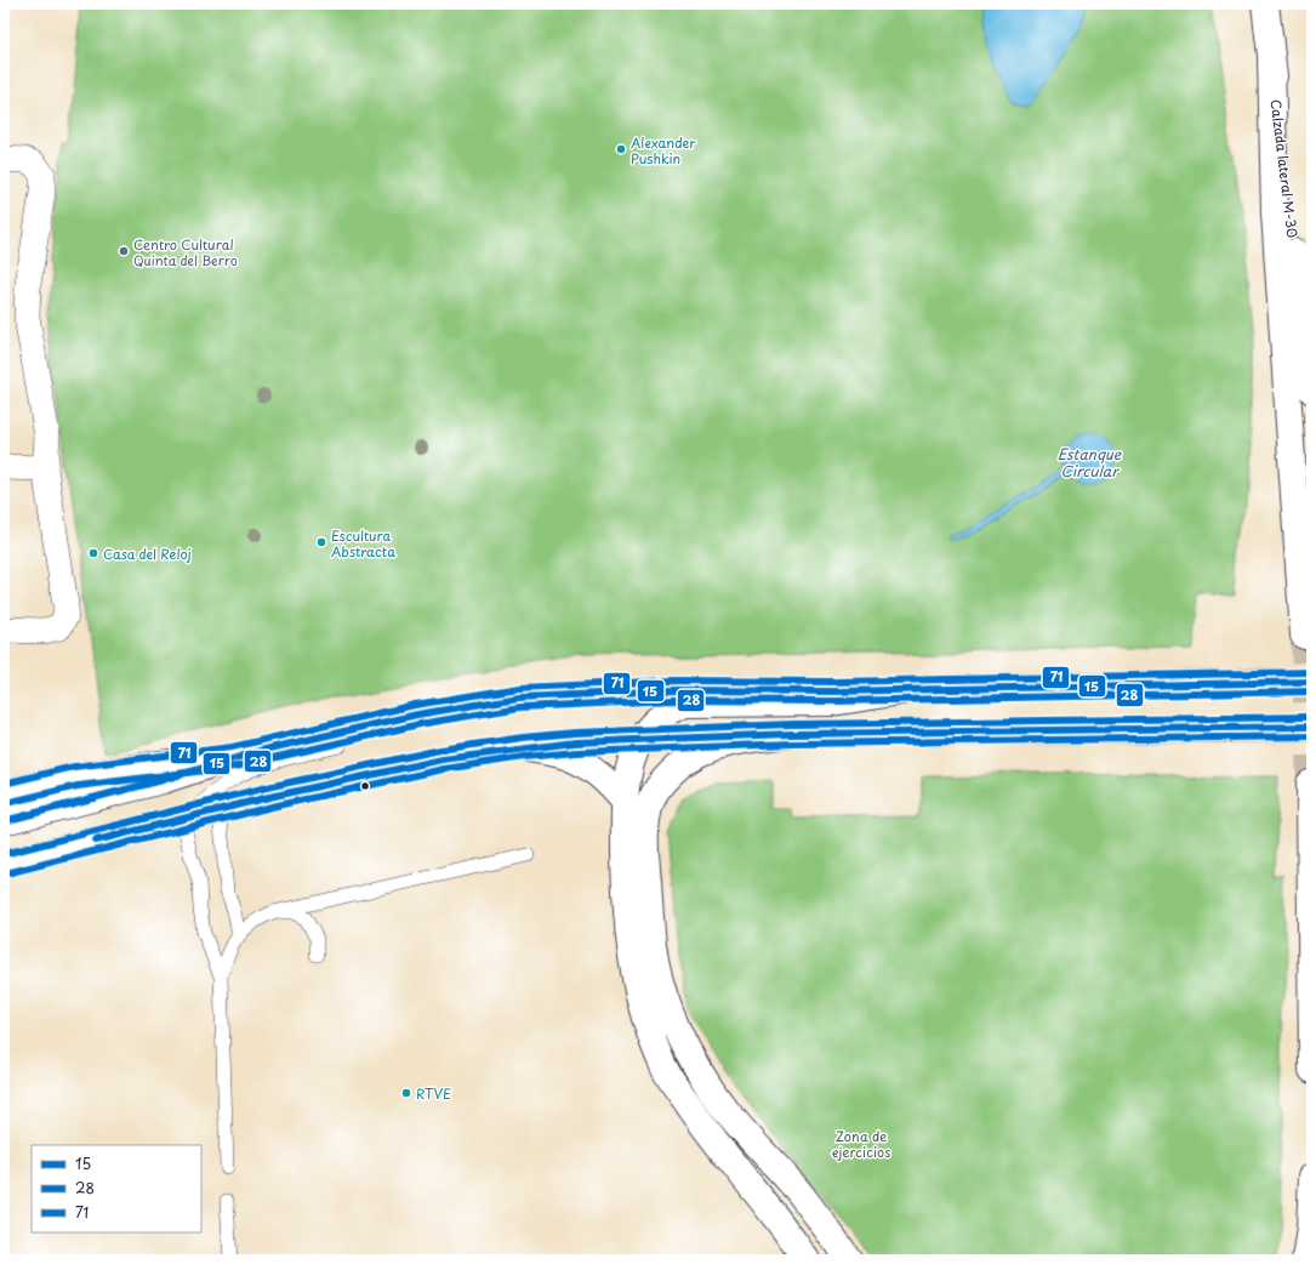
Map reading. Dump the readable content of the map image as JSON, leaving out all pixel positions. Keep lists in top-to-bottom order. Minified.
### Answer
{"streets":{"main road":["Calzada lateral M-30"]},"water":["Estanque Circular"],"parks":["Zona de ejercicios"],"places":["Alexander Pushkin","Centro Cultural Quinta del Berro","Escultura Abstracta","Casa del Reloj","RTVE"],"lines":["transit line 71","transit line 15","transit line 28"],"legend":["15","28","71"]}
